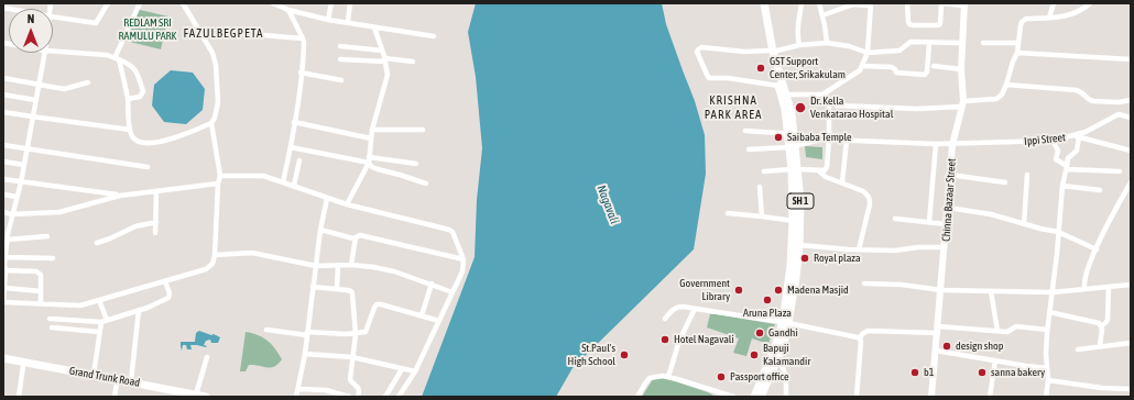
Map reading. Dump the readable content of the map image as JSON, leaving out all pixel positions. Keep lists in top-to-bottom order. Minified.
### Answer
{"streets":{"main road":["SH 1","Grand Trunk Road"],"street":["Ippi Street","Chinna Bazaar Street"]},"crossings":[["Ippi Street","Chinna Bazaar Street"]],"districts":["FAZULBEGPETA","KRISHNA PARK AREA"],"water":["Nagavali"],"parks":["REDLAM SRI RAMULU PARK"],"places":["GST Support Center, Srikakulam","Dr. Kella Venkatarao Hospital","Saibaba Temple","Royal plaza","Government Library","Madena Masjid","Aruna Plaza","Gandhi","Hotel Nagavali","design shop","St.Paul's High School","Bapuji Kalamandir","b1","sanna bakery","Passport office"],"north":"top"}
